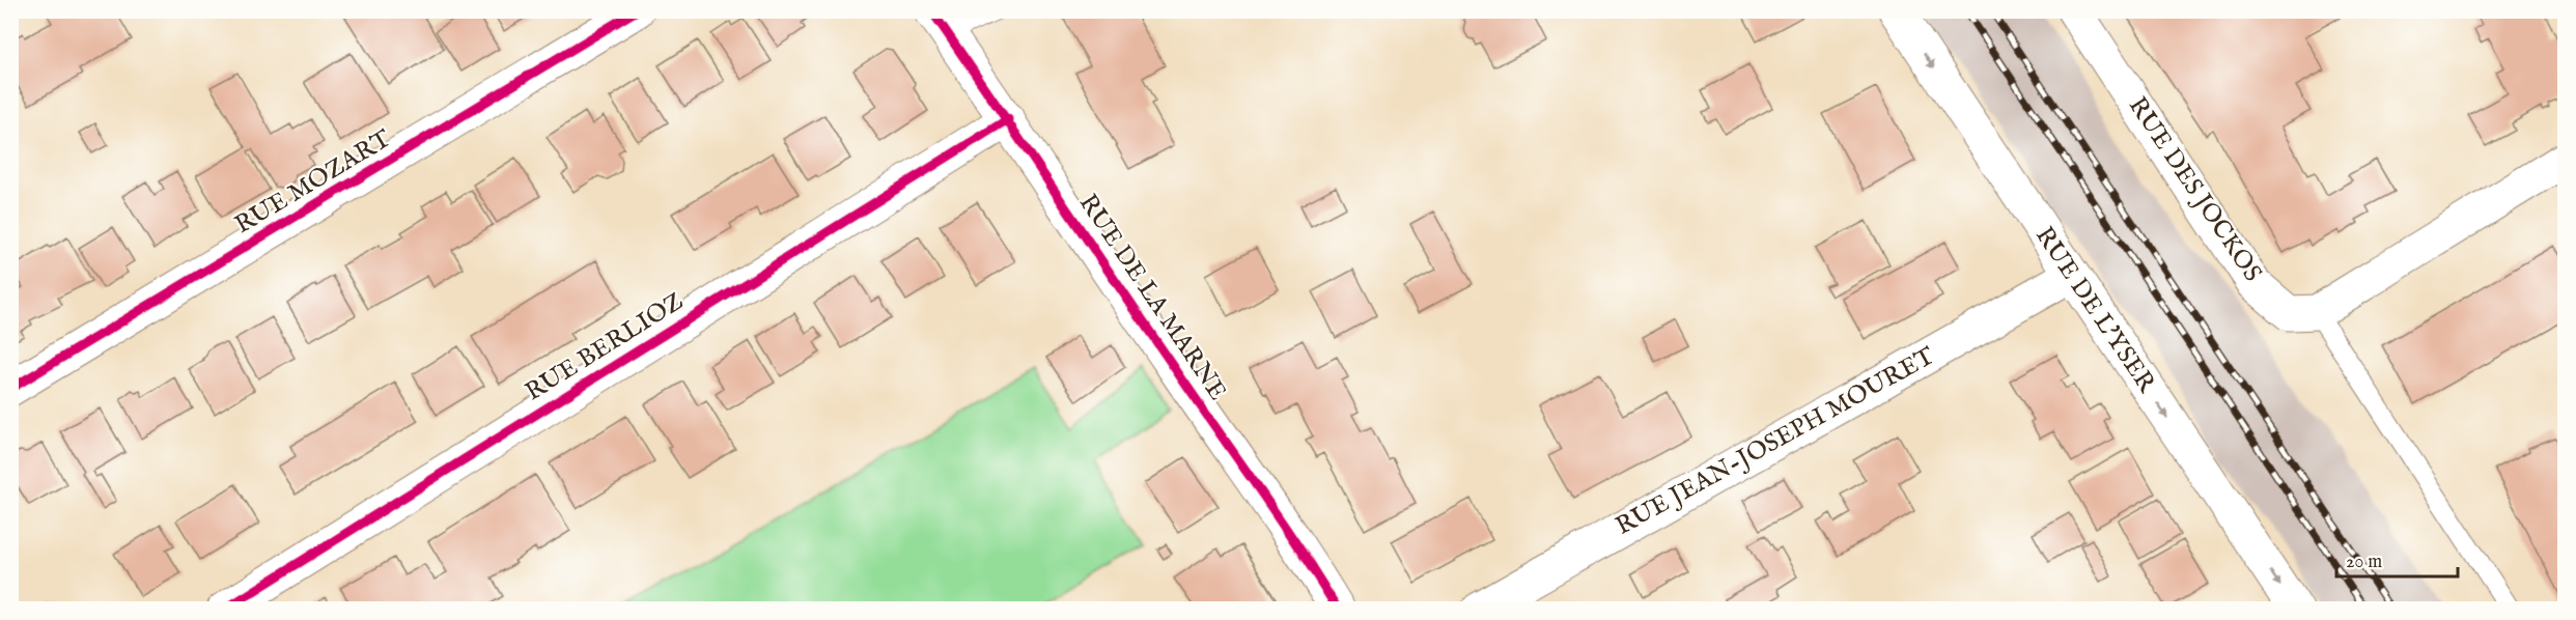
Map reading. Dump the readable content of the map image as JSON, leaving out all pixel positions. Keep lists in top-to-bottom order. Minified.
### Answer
{"streets":{"street":["RUE MOZART","RUE DES JOCKOS","RUE DE LA MARNE","RUE DE L'YSER","RUE BERLIOZ","RUE JEAN-JOSEPH MOURET"]},"crossings":[["RUE DE LA MARNE","RUE BERLIOZ"],["RUE DE L'YSER","RUE JEAN-JOSEPH MOURET"]],"one_way":["RUE DE L'YSER"],"scale_bar":"20 m"}
